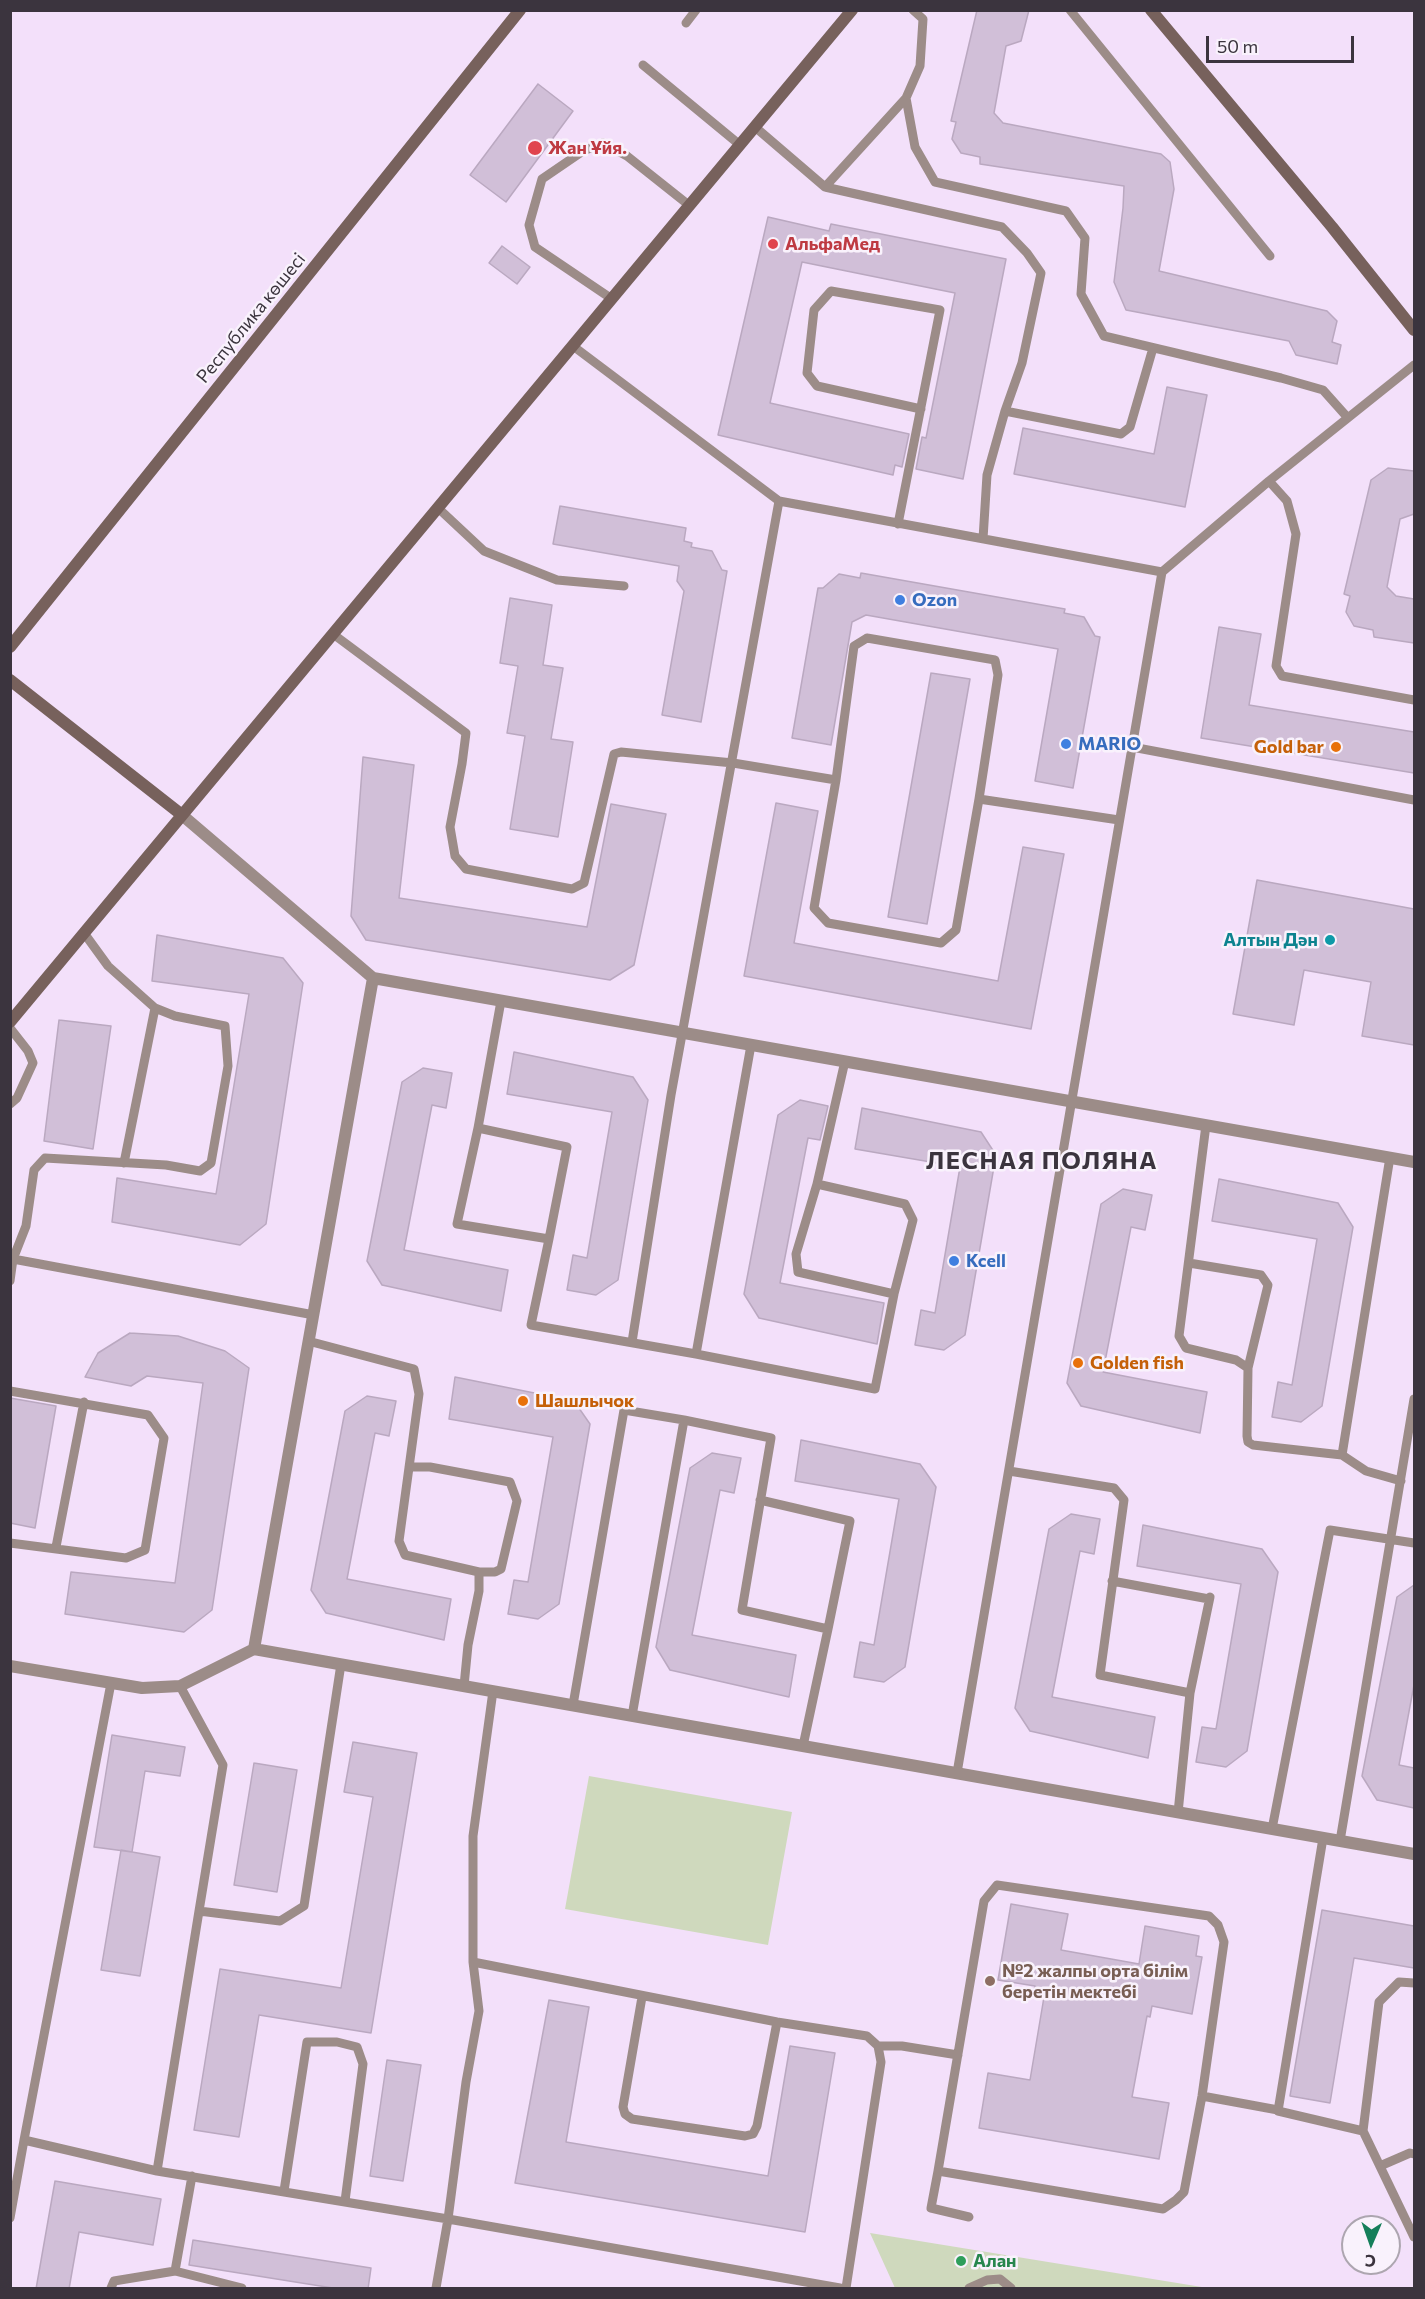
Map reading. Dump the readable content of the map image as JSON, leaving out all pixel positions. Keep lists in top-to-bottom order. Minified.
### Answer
{"streets":{"street":["Республика көшесі"]},"districts":["ЛЕСНАЯ ПОЛЯНА"],"places":["Жан Ұйя.","АльфаМед","Ozon","MARIO","Gold bar","Алтын Дән","Kcell","Golden fish","Шашлычок","№2 жалпы орта білім беретін мектебі","Алан"],"scale_bar":"50 m","north":"bottom"}
